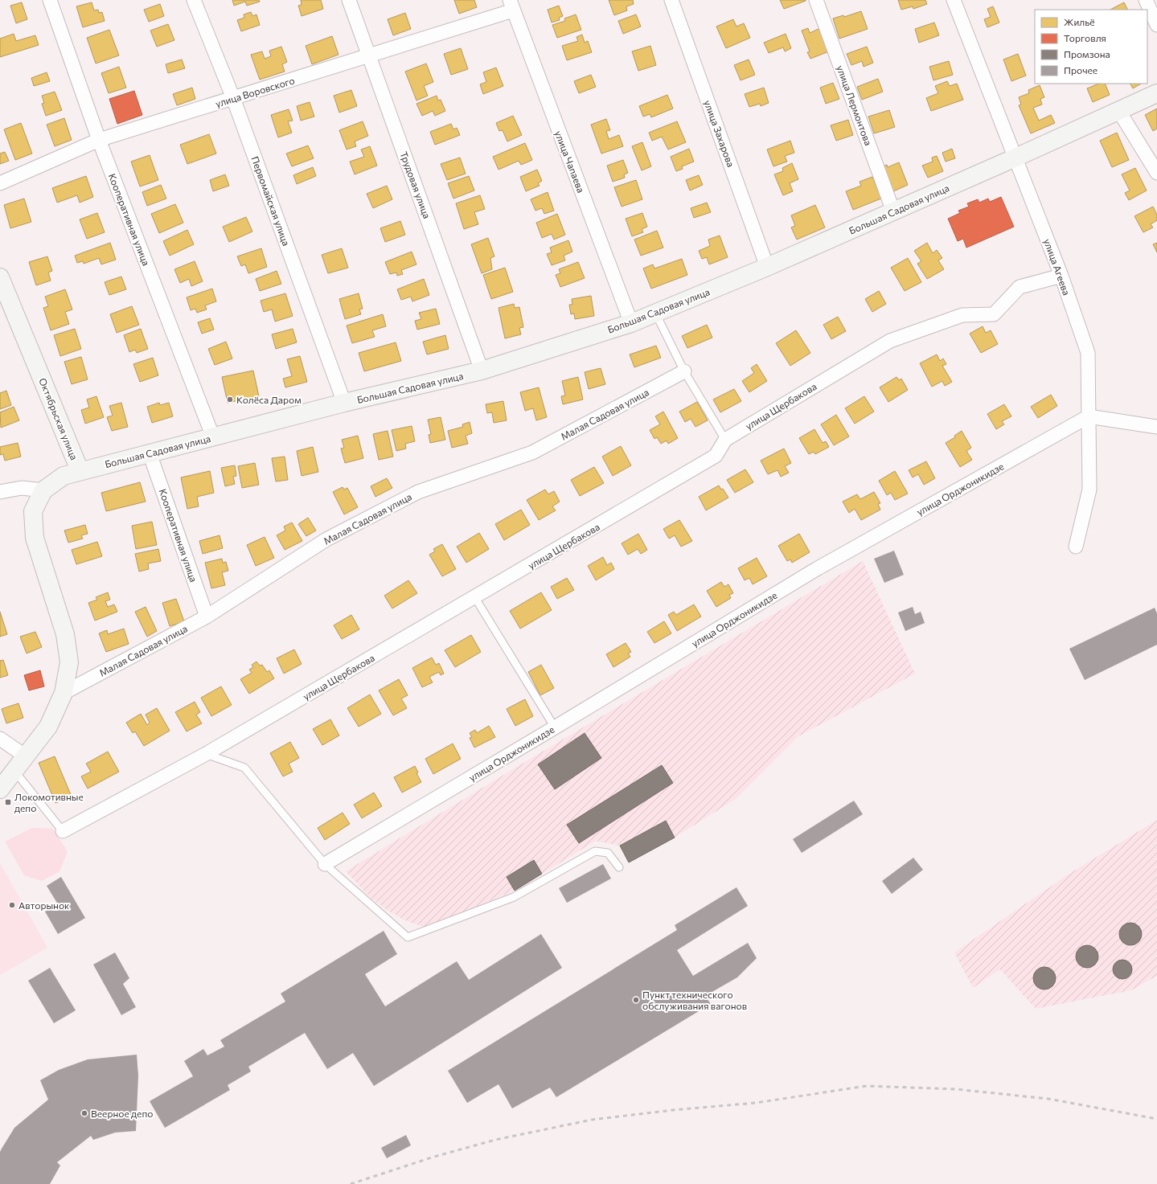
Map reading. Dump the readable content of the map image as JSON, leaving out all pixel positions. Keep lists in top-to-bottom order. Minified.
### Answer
{"streets":{"main road":["Большая Садовая улица","Октябрьская улица"],"street":["улица Воровского","улица Лермонтова","улица Захарова","улица Чапаева","Трудовая улица","Первомайская улица","Кооперативная улица","улица Агеева","улица Щербакова","Малая Садовая улица","улица Орджоникидзе"]},"crossings":[["улица Воровского","улица Чапаева"],["улица Воровского","Трудовая улица"],["улица Воровского","Первомайская улица"],["улица Воровского","Кооперативная улица"],["улица Лермонтова","Большая Садовая улица"],["улица Захарова","Большая Садовая улица"],["улица Чапаева","Большая Садовая улица"],["Трудовая улица","Большая Садовая улица"],["Первомайская улица","Большая Садовая улица"],["Большая Садовая улица","Кооперативная улица"],["Большая Садовая улица","улица Агеева"],["Большая Садовая улица","Октябрьская улица"],["Кооперативная улица","Малая Садовая улица"],["улица Агеева","улица Щербакова"],["улица Агеева","улица Орджоникидзе"],["Малая Садовая улица","Октябрьская улица"]],"places":{"other":["Колёса Даром","Авторынок","Пункт технического обслуживания вагонов","Веерное депо"],"transit":["Локомотивные депо"]},"legend":["Жильё","Торговля","Промзона","Прочее"]}
